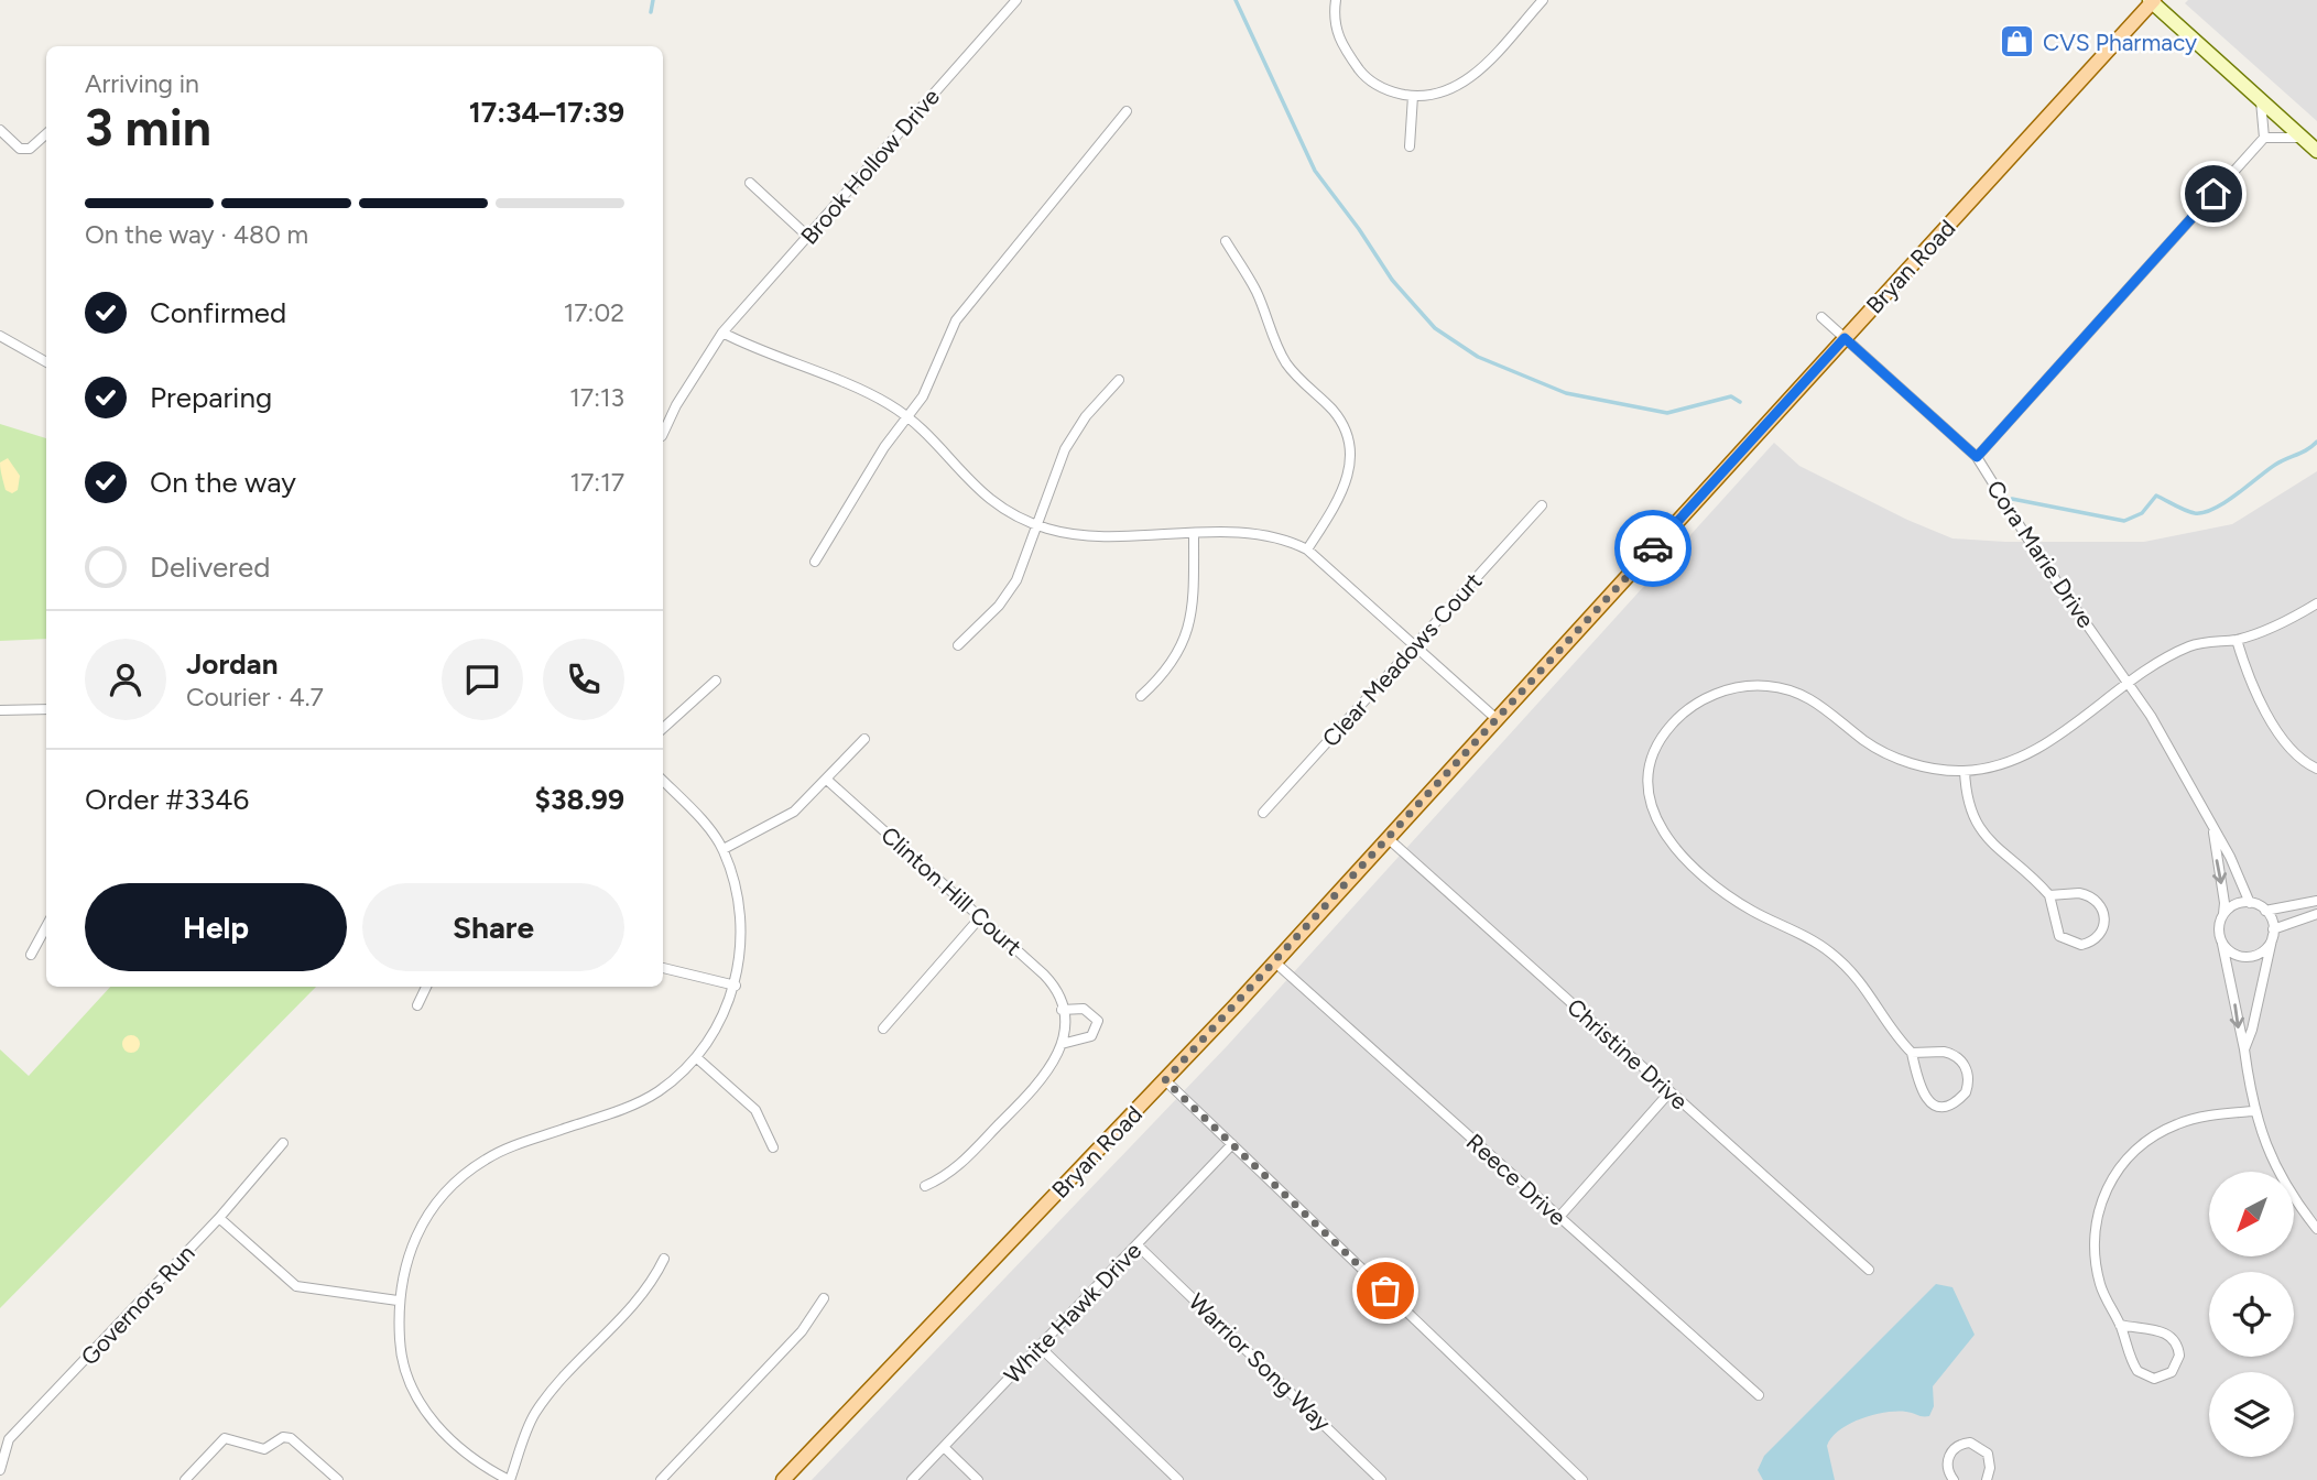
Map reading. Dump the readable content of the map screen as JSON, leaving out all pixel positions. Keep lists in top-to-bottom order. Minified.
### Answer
{"streets":{"main road":["Bryan Road"],"street":["Brook Hollow Drive","Cora Marie Drive","Clear Meadows Court","Clinton Hill Court","Christine Drive","Reece Drive","Governors Run","White Hawk Drive","Warrior Song Way"]},"crossings":[["Bryan Road","Cora Marie Drive"],["Bryan Road","Christine Drive"],["Bryan Road","Reece Drive"],["White Hawk Drive","Warrior Song Way"]],"places":{"shop":["CVS Pharmacy"]},"north":"bottom left","page":{"heading":["3 min","Arriving in","17:34–17:39"],"panel":["Jordan","Courier · 4.7","Order #3346","$38.99"],"bar":"On the way · 480 m","list":[["Confirmed","17:02"],["Preparing","17:13"],["On the way","17:17"],"Delivered"],"buttons":["Help","Share"]}}
